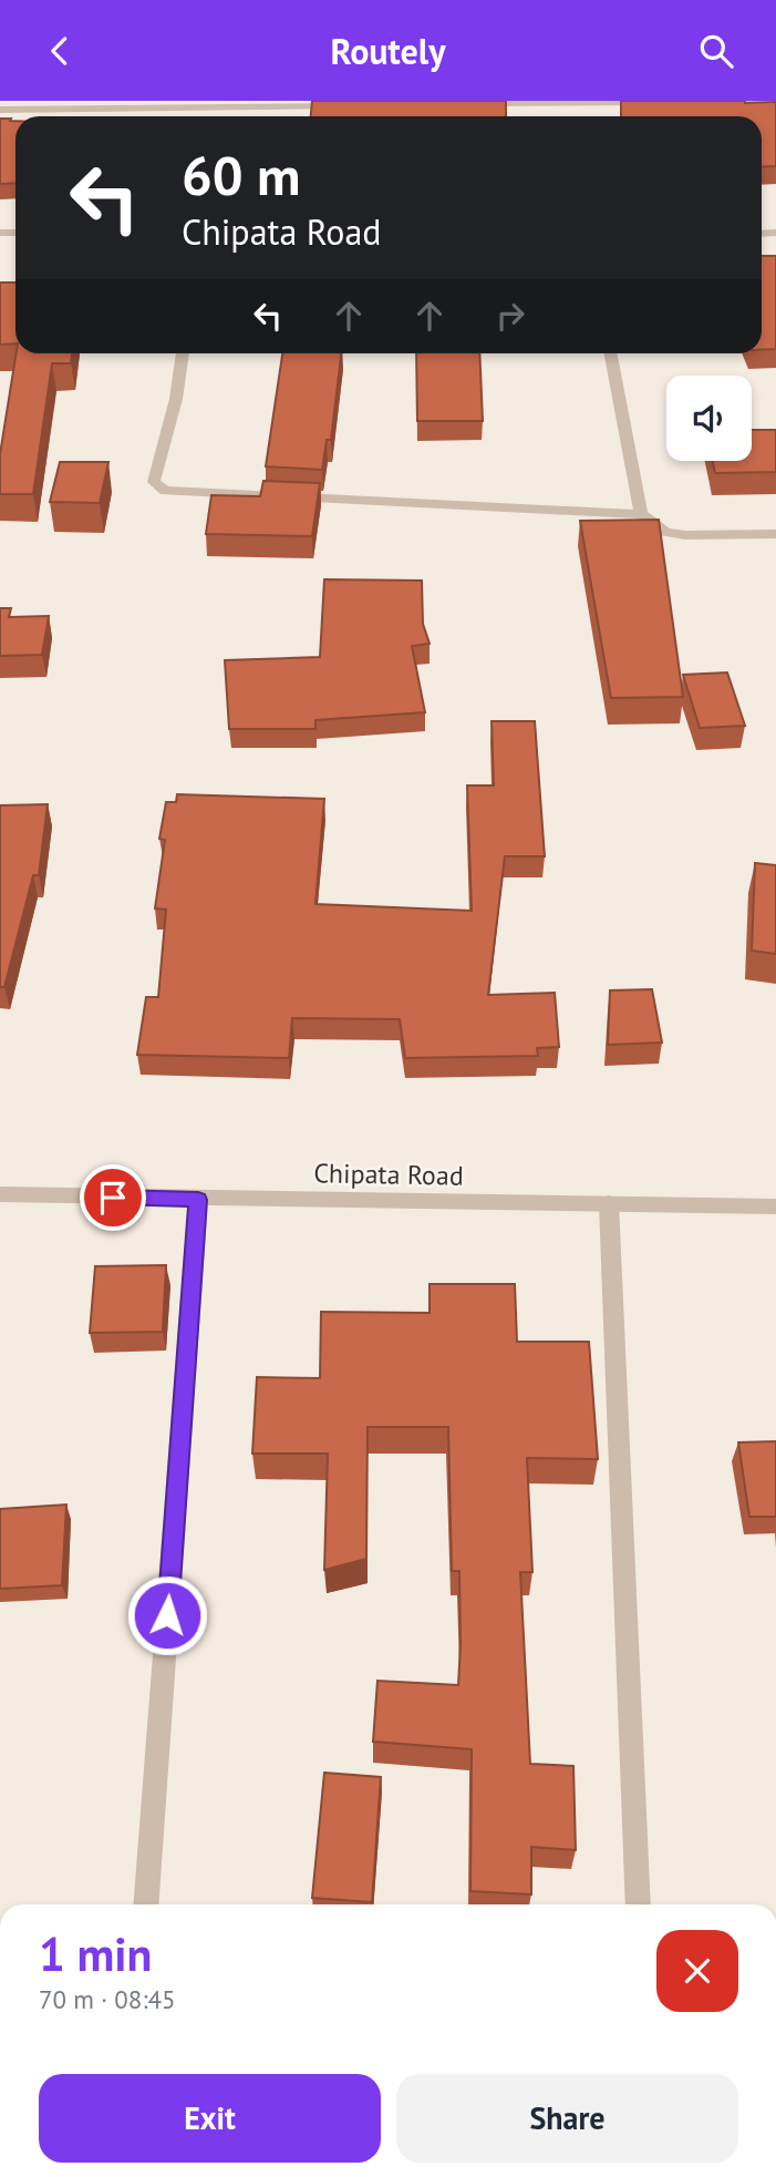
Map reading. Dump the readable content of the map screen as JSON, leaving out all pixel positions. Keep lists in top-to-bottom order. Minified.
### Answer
{"streets":{"street":["Chipata Road"]},"page":{"header":"Routely","turn":["60 m","Chipata Road"],"heading":["1 min","70 m · 08:45"],"buttons":["Exit","Share"]}}
